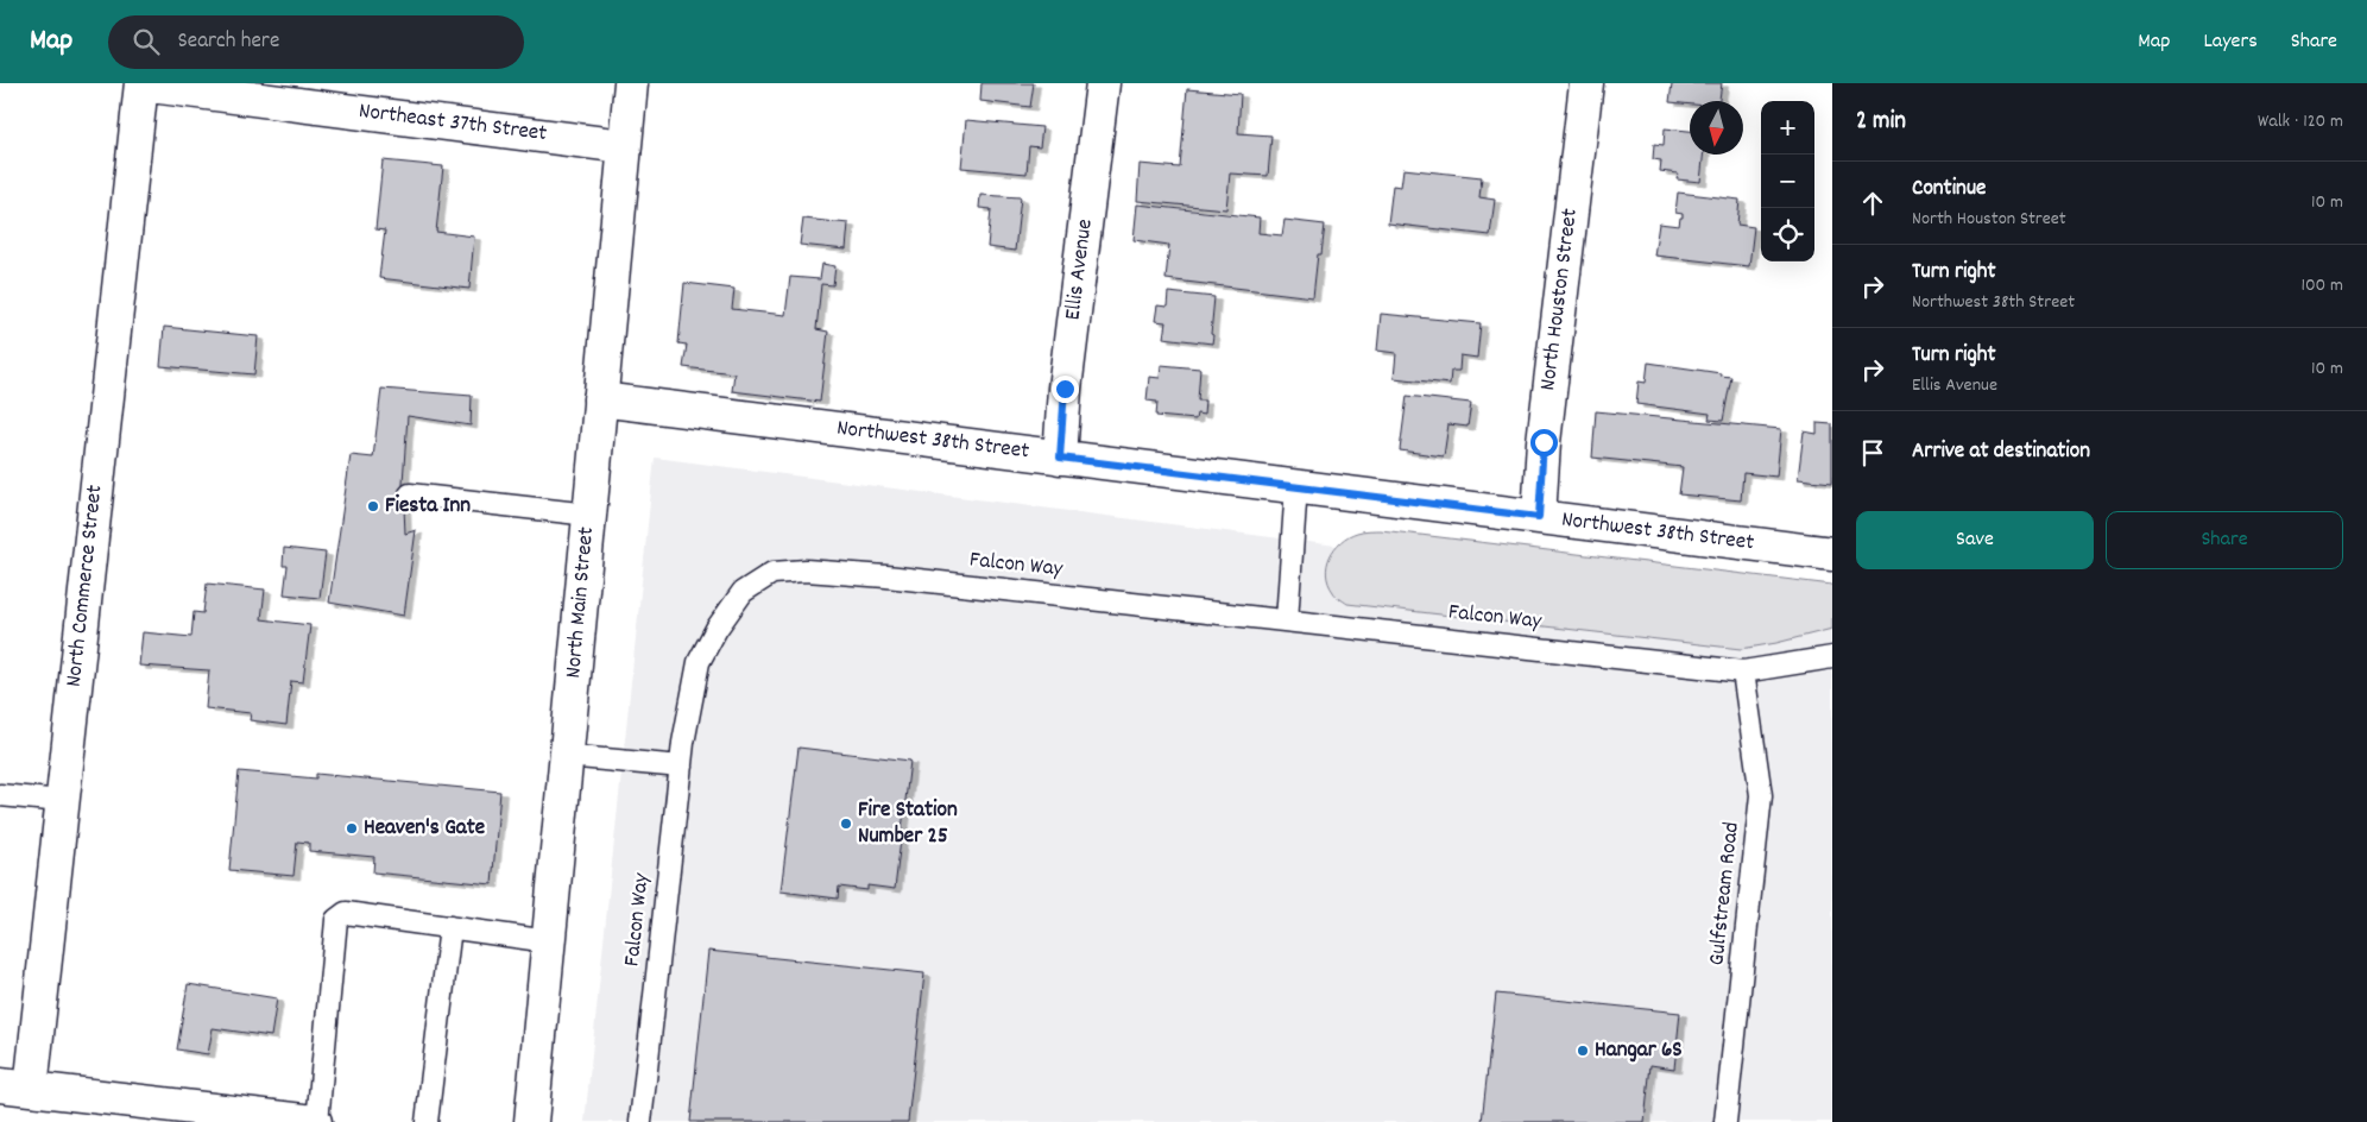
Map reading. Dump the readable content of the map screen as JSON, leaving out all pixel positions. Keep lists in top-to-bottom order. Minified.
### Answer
{"streets":{"street":["Northeast 37th Street","Ellis Avenue","North Houston Street","Northwest 38th Street","North Commerce Street","North Main Street"],"lane":["Falcon Way","Gulfstream Road"]},"crossings":[["Northeast 37th Street","North Commerce Street"],["Northeast 37th Street","North Main Street"],["Ellis Avenue","Northwest 38th Street"],["North Houston Street","Northwest 38th Street"],["Northwest 38th Street","North Main Street"],["Falcon Way","Gulfstream Road"]],"places":["Fiesta Inn","Fire Station Number 25","Heaven's Gate","Hangar 6S"],"north":"bottom","page":{"header":"Map","search":"Search here","nav":["Map","Layers","Share"],"heading":["2 min","Walk · 120 m"],"map_buttons":["+","−"],"list":[["Continue","North Houston Street","10 m"],["Turn right","Northwest 38th Street","100 m"],["Turn right","Ellis Avenue","10 m"],"Arrive at destination"],"buttons":["Save","Share"]}}
